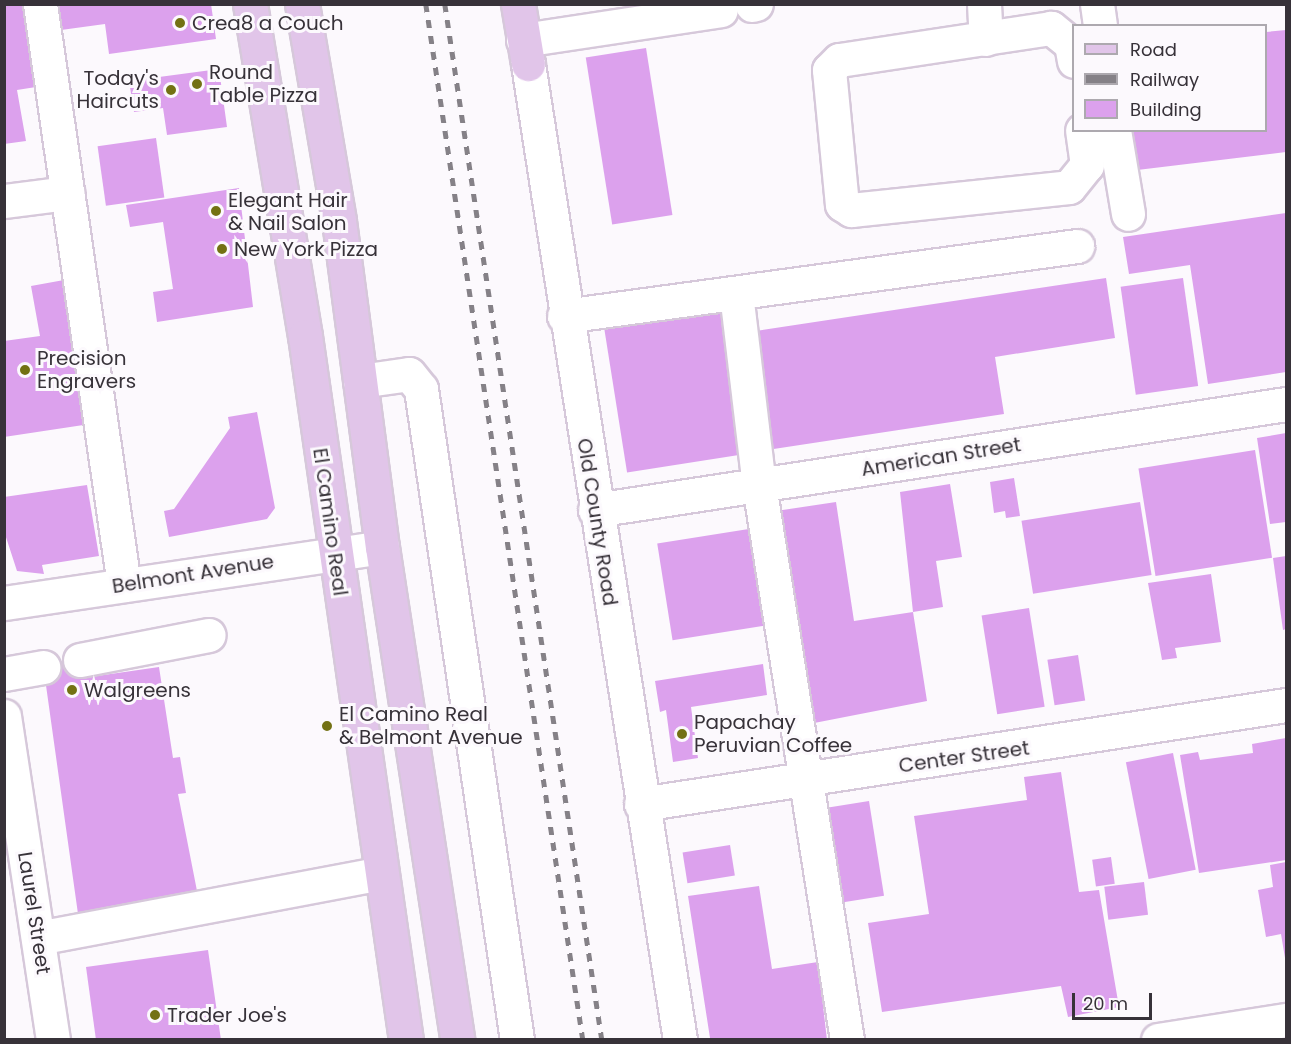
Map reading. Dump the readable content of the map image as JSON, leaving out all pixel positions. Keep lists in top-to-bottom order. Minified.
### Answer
{"streets":{"main road":["El Camino Real","Old County Road"],"street":["American Street","Belmont Avenue","Center Street","Laurel Street"]},"crossings":[["American Street","Old County Road"],["El Camino Real","Belmont Avenue"],["Old County Road","Center Street"]],"places":["Crea8 a Couch","Round Table Pizza","Today's Haircuts","Elegant Hair & Nail Salon","New York Pizza","Precision Engravers","Walgreens","El Camino Real & Belmont Avenue","Papachay Peruvian Coffee","Trader Joe's"],"legend":["Road","Railway","Building"],"scale_bar":"20 m"}
